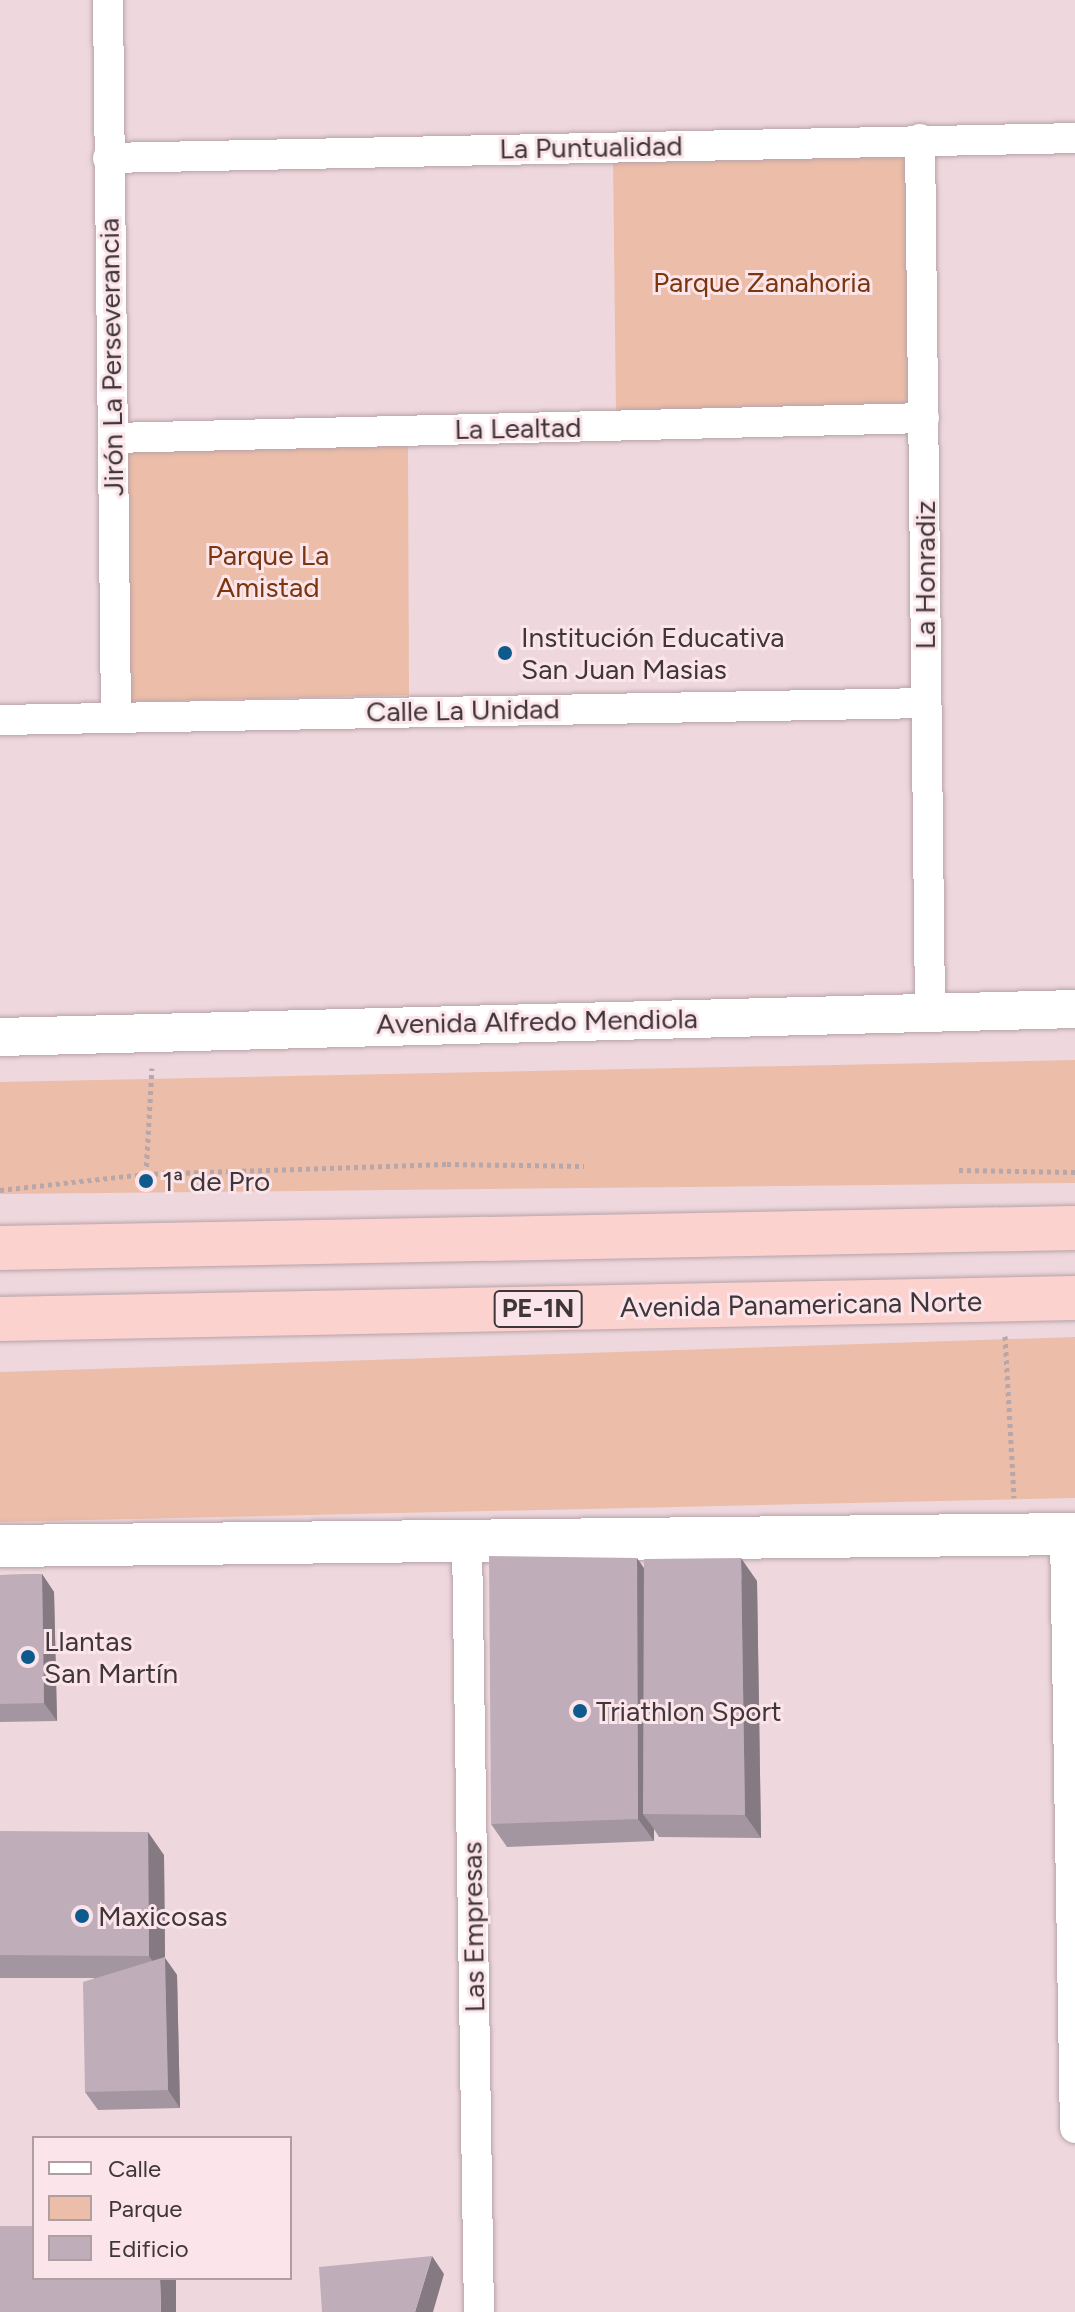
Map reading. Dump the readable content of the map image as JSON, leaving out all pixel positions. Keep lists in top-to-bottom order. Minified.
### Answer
{"streets":{"highway":["Avenida Panamericana Norte","PE-1N"],"street":["La Puntualidad","Jirón La Perseverancia","La Lealtad","La Honradiz","Calle La Unidad","Avenida Alfredo Mendiola","Las Empresas"]},"crossings":[["La Puntualidad","Jirón La Perseverancia"],["La Puntualidad","La Honradiz"],["Jirón La Perseverancia","La Lealtad"],["Jirón La Perseverancia","Calle La Unidad"],["La Lealtad","La Honradiz"],["La Honradiz","Calle La Unidad"],["La Honradiz","Avenida Alfredo Mendiola"]],"parks":["Parque Zanahoria","Parque La Amistad"],"places":["Institución Educativa San Juan Masias","1ª de Pro","Llantas San Martín","Triathlon Sport","Maxicosas"],"legend":["Calle","Parque","Edificio"]}
